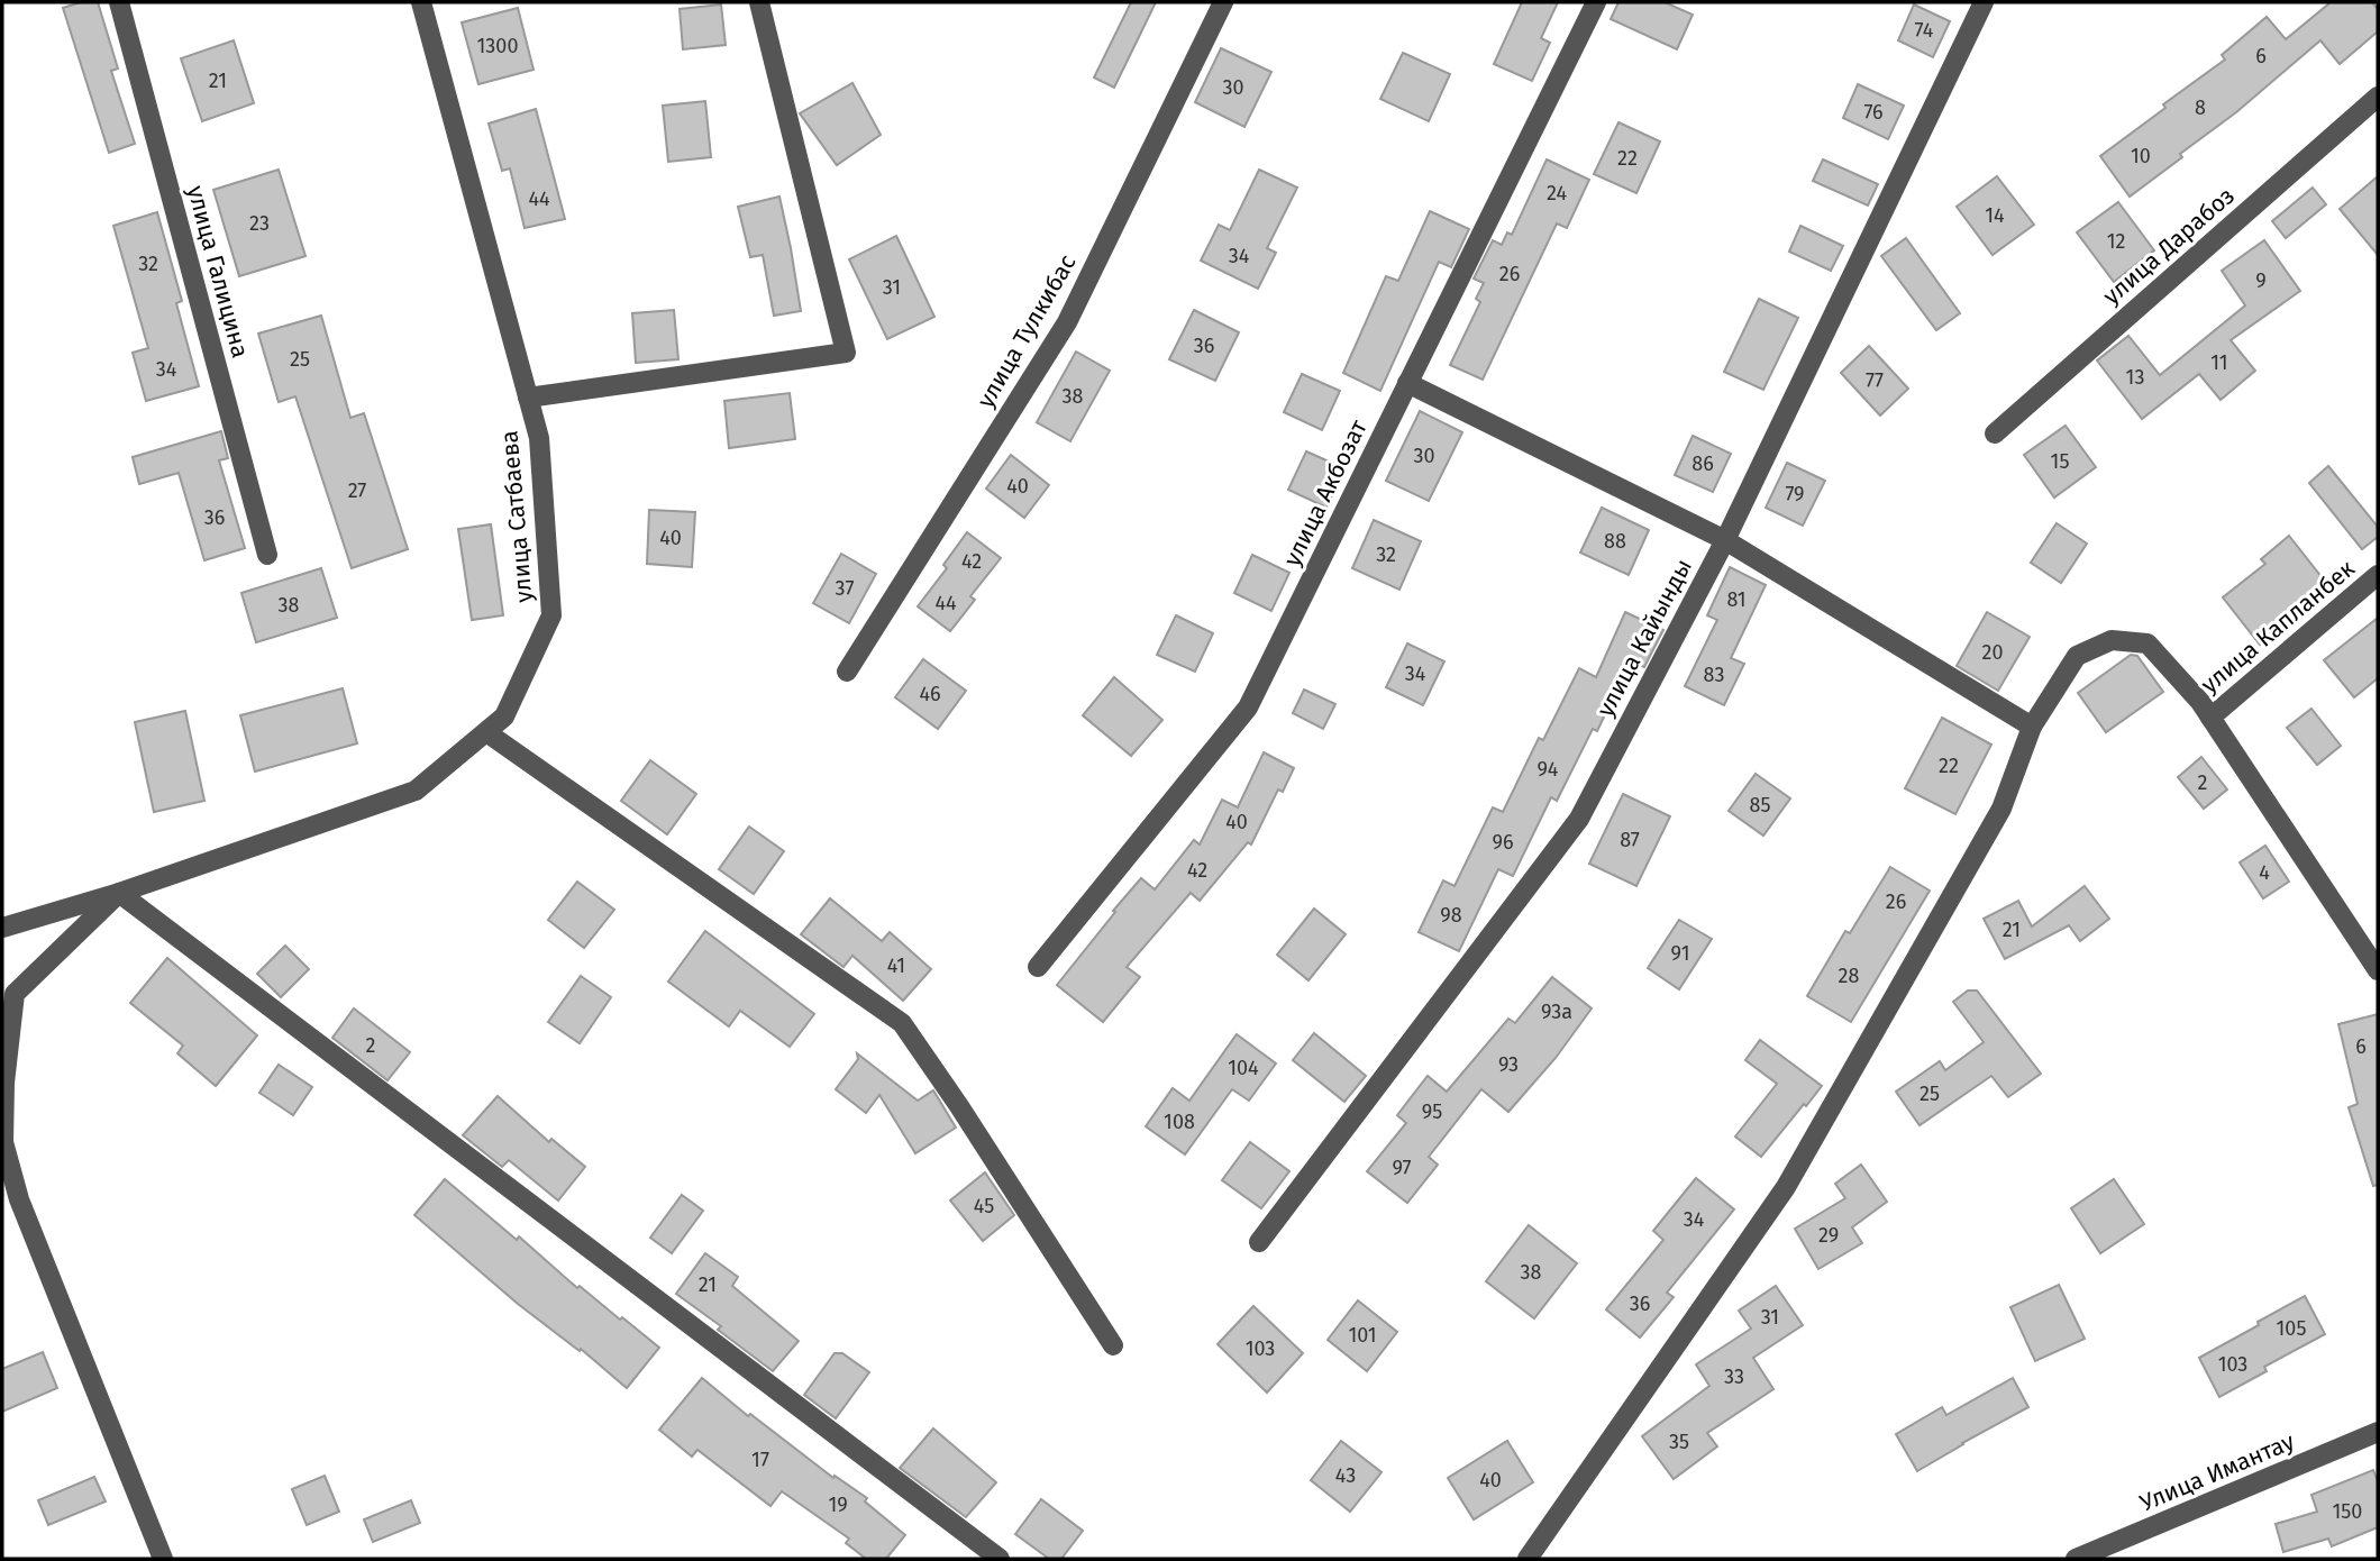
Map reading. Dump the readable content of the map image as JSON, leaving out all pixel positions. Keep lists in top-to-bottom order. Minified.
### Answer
{"streets":{"street":["улица Дарабоз","улица Галицина","улица Тулкибас","улица Акбозат","улица Сатбаева","улица Капланбек","улица Кайынды","Улица Имантау"]},"house_numbers":["74","1300","6","21","30","8","76","10","22","24","44","14","23","12","34","32","26","9","31","36","25","11","34","13","77","38","30","15","86","40","27","79","36","40","88","32","42","37","81","44","38","20","34","83","46","22","94","2","85","40","87","96","42","4","26","98","21","91","41","28","93а","2","6","93","104","25","95","108","97","45","34","29","38","21","36","31","105","101","103","103","33","35","17","43","40","19","150"]}
